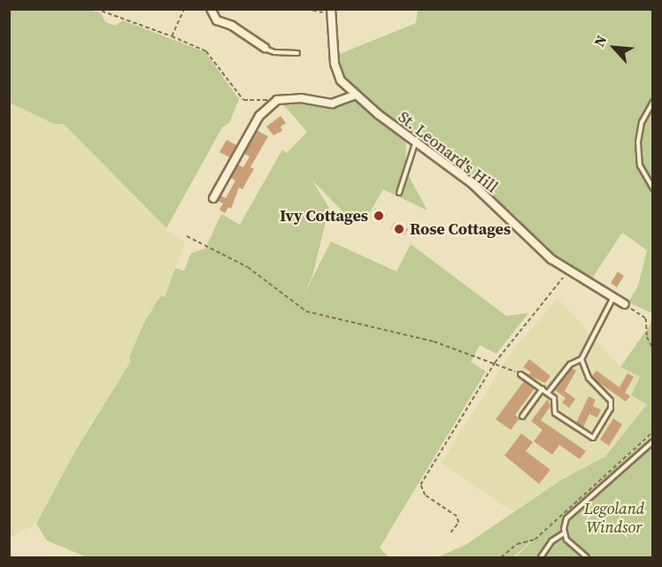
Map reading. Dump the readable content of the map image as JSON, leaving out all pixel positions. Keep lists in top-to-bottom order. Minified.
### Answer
{"streets":{"street":["St. Leonard's Hill"]},"parks":["Legoland Windsor"],"places":["Ivy Cottages","Rose Cottages"],"north":"top left"}
